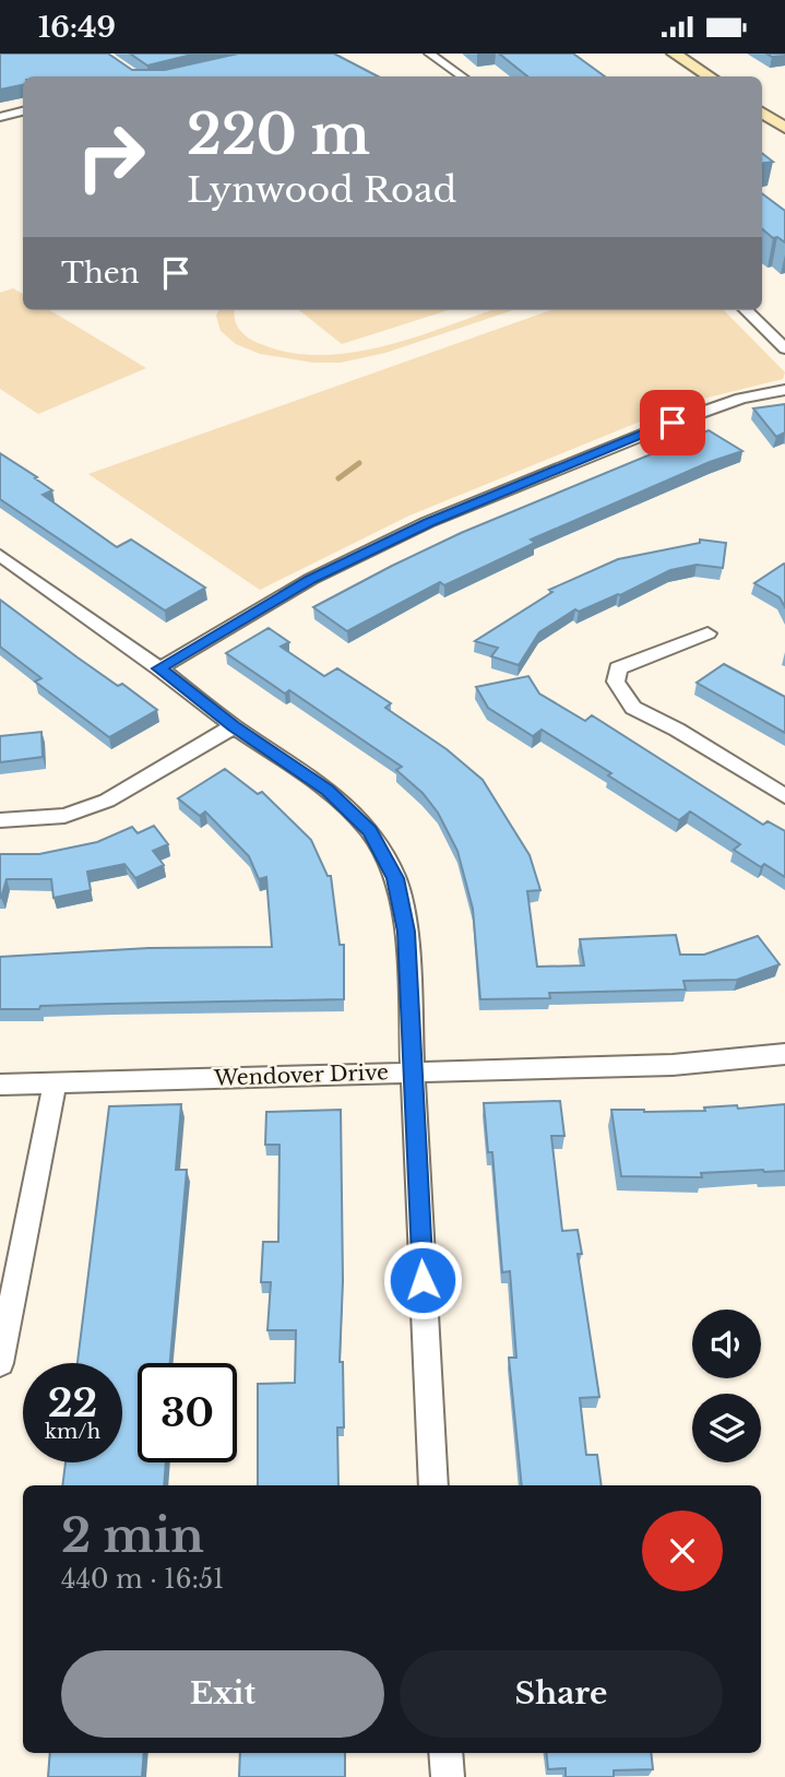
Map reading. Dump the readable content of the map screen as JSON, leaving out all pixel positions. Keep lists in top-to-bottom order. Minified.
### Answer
{"streets":{"street":["Wendover Drive"]},"page":{"status":"16:49","turn":["220 m","Lynwood Road"],"then":"Then","speed":"22 km/h","limit":"30","heading":["2 min","440 m · 16:51"],"buttons":["Exit","Share"]}}
